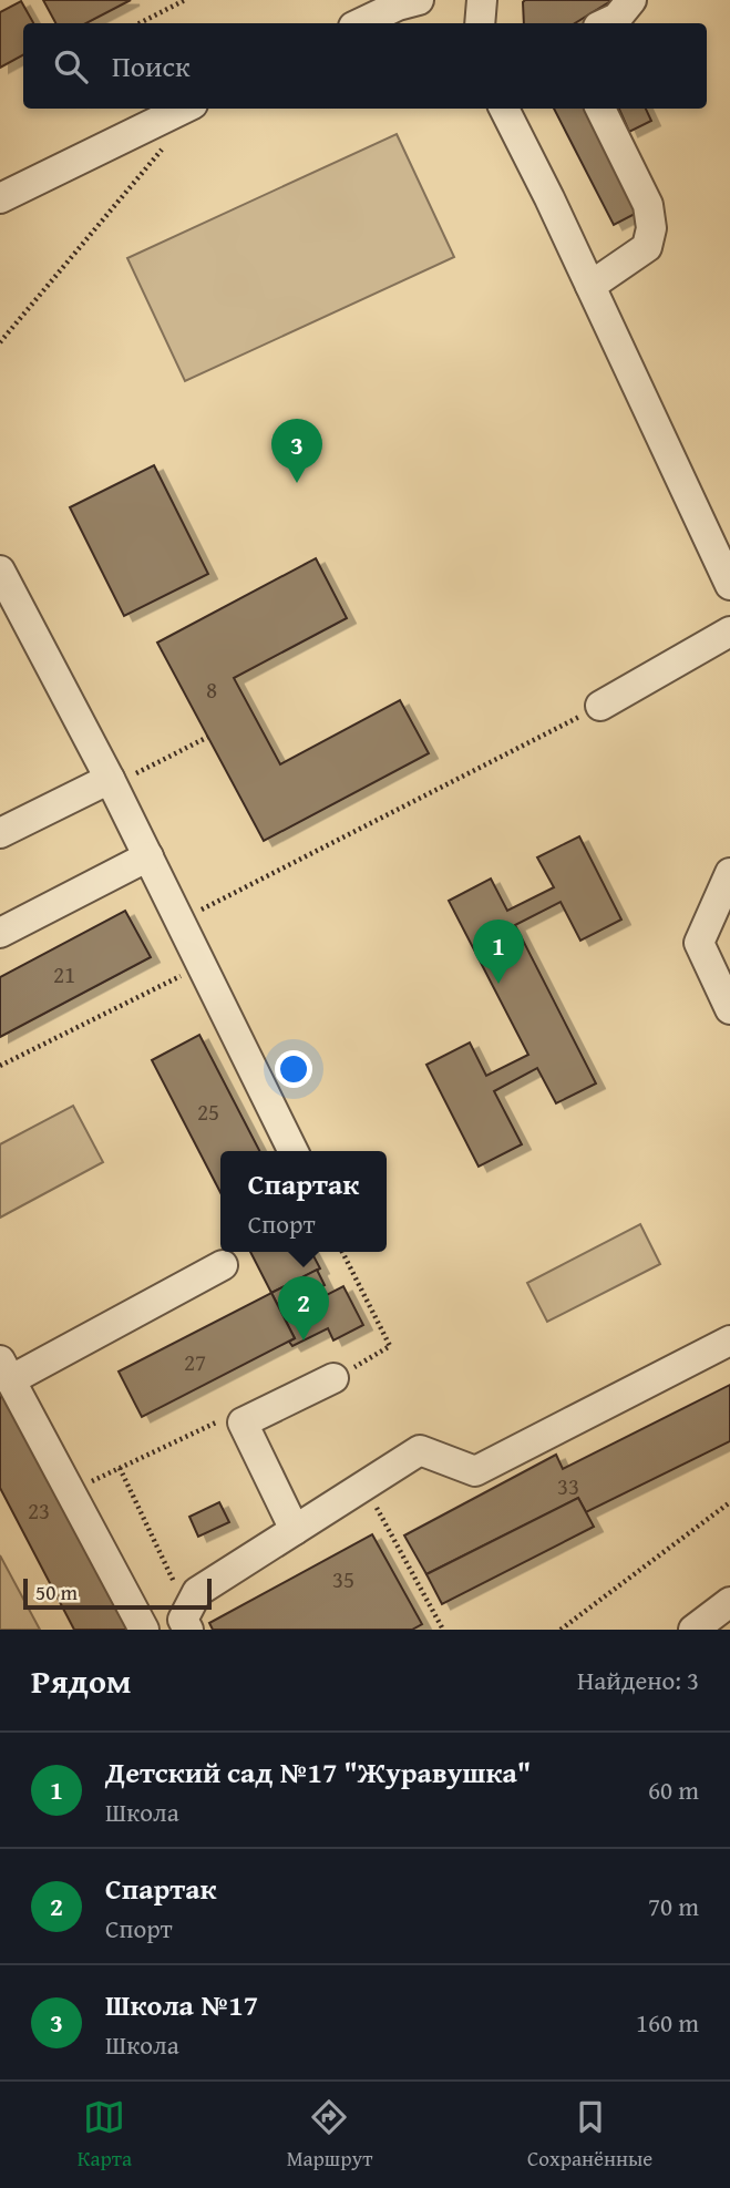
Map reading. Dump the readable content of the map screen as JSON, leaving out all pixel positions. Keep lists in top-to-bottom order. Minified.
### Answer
{"house_numbers":["8","21","25","27","33","23","35"],"scale_bar":"50 m","page":{"search":"Поиск","pins":["3","1","2"],"popup":["Спартак","Спорт"],"scale":"50 m","heading":["Рядом","Найдено: 3"],"list":[{"mark":"1","name":"Детский сад №17 \"Журавушка\"","note":"Школа","value":"60 m"},{"mark":"2","name":"Спартак","note":"Спорт","value":"70 m"},{"mark":"3","name":"Школа №17","note":"Школа","value":"160 m"}],"nav":["Карта","Маршрут","Сохранённые"]}}
